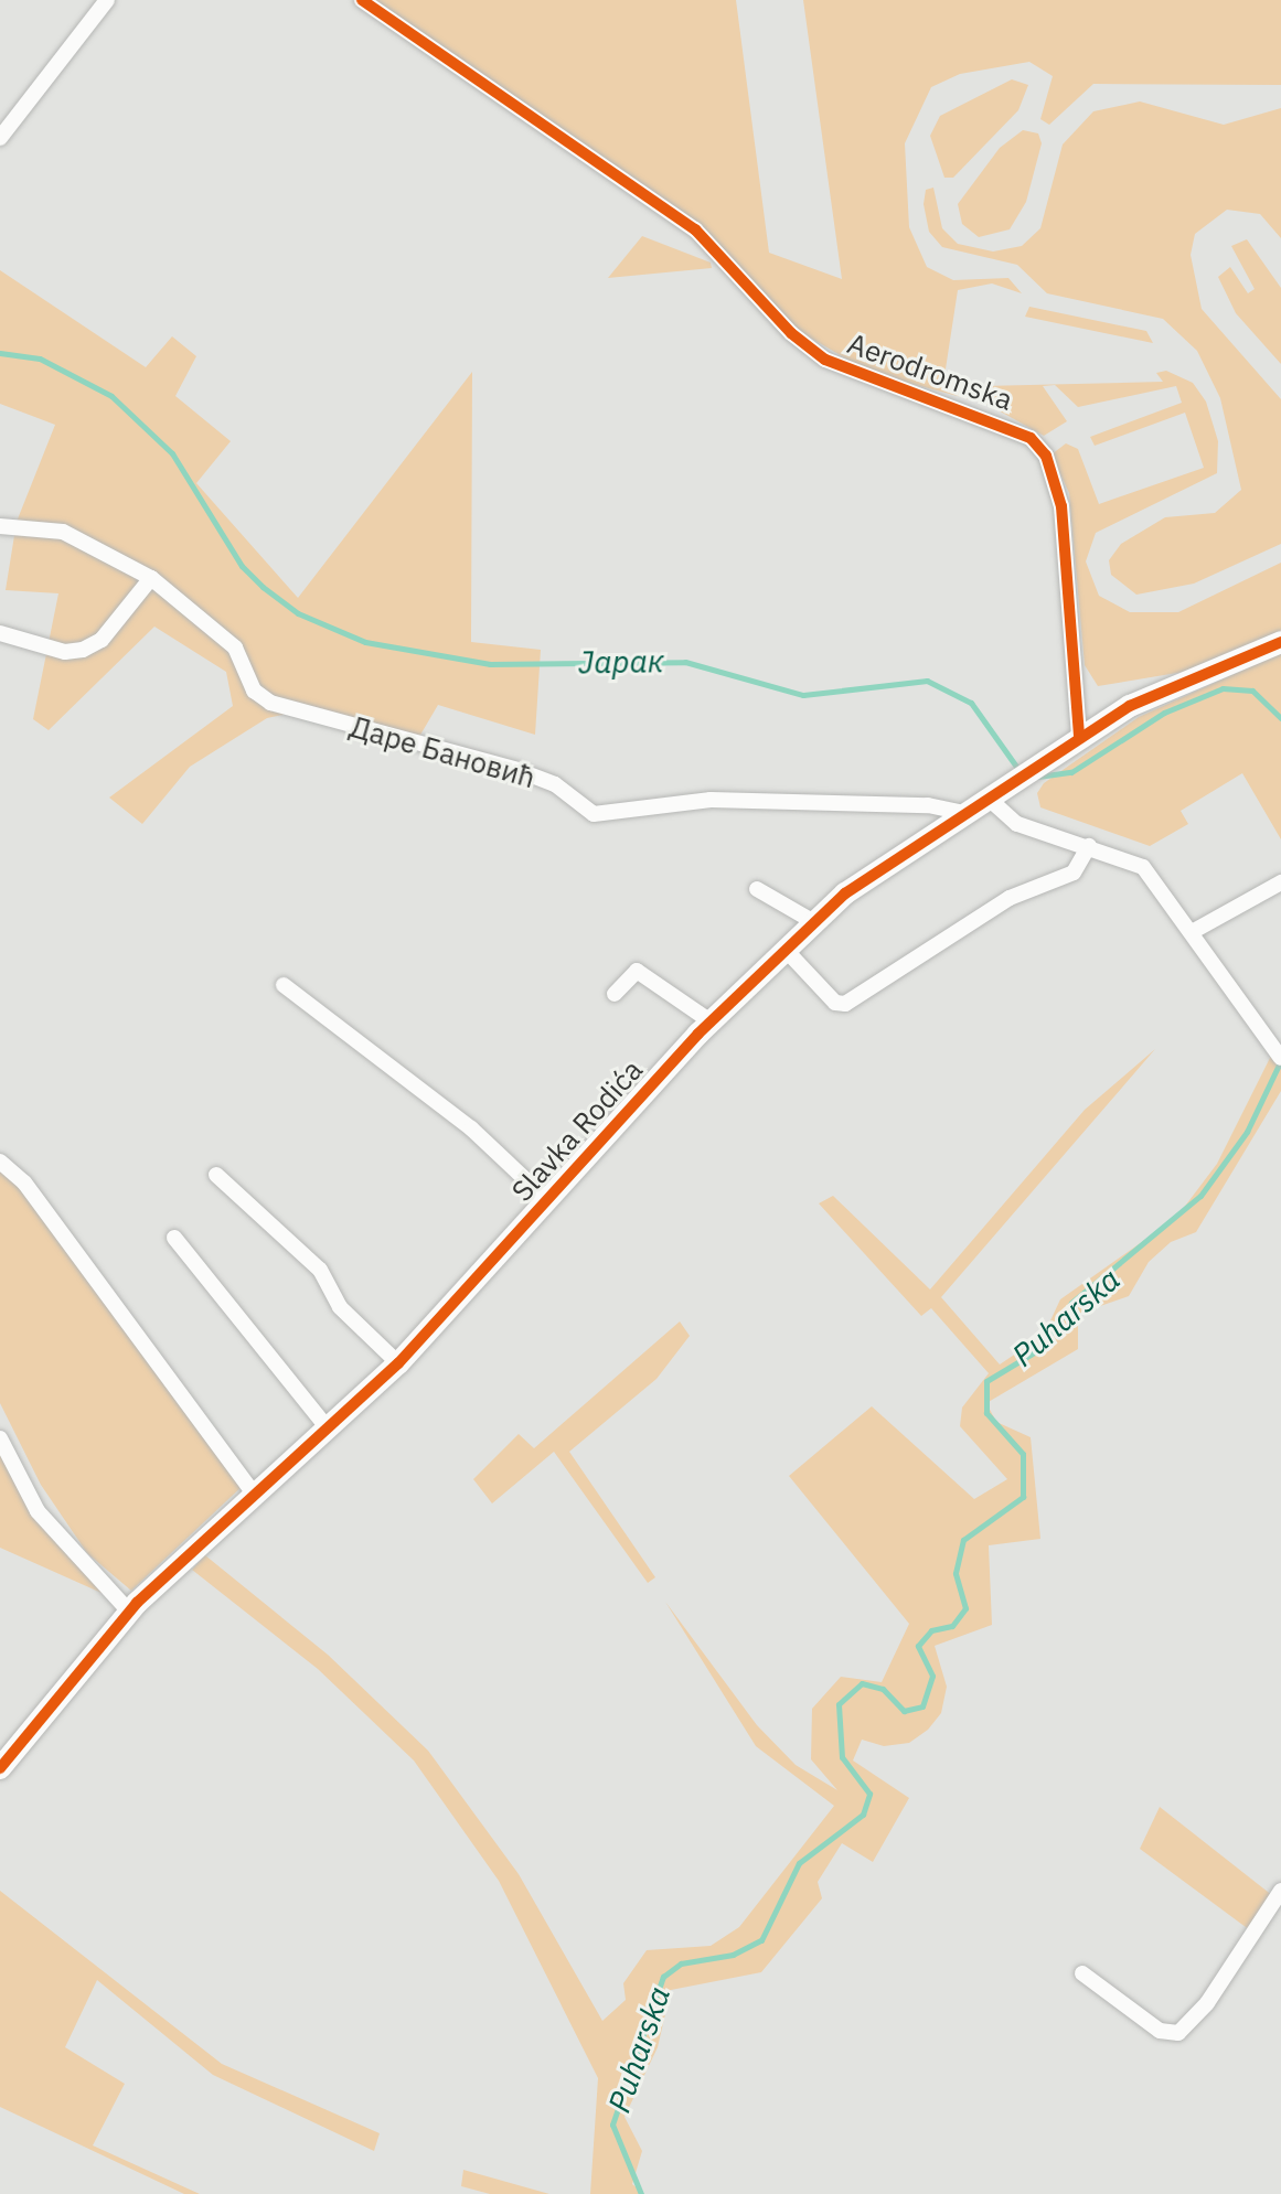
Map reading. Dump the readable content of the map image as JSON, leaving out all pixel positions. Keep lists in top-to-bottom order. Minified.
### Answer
{"streets":{"main road":["Slavka Rodića"],"street":["Aerodromska","Даре Бановић"]},"crossings":[["Aerodromska","Slavka Rodića"],["Даре Бановић","Slavka Rodića"]],"water":["Јарак","Puharska"]}
